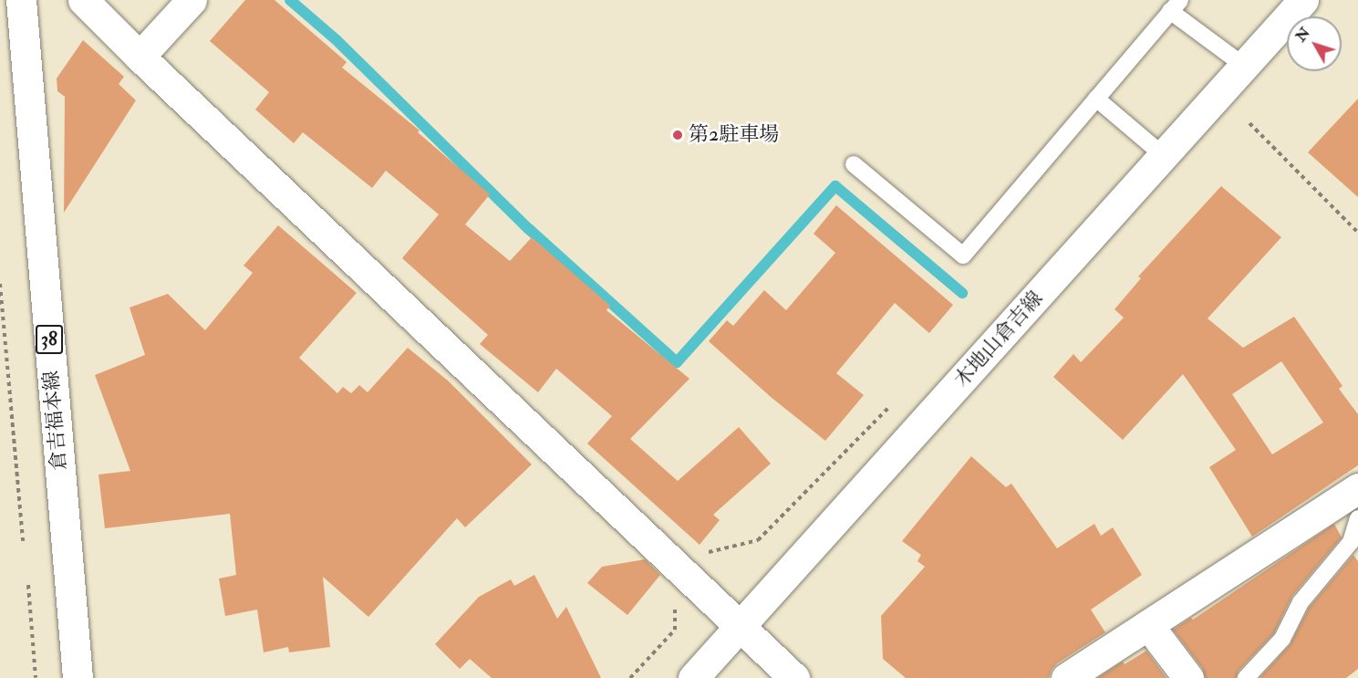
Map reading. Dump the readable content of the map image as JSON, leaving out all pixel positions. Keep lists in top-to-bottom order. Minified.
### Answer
{"streets":{"main road":["38","木地山倉吉線","倉吉福本線"]},"places":["第2駐車場"],"north":"top left"}
